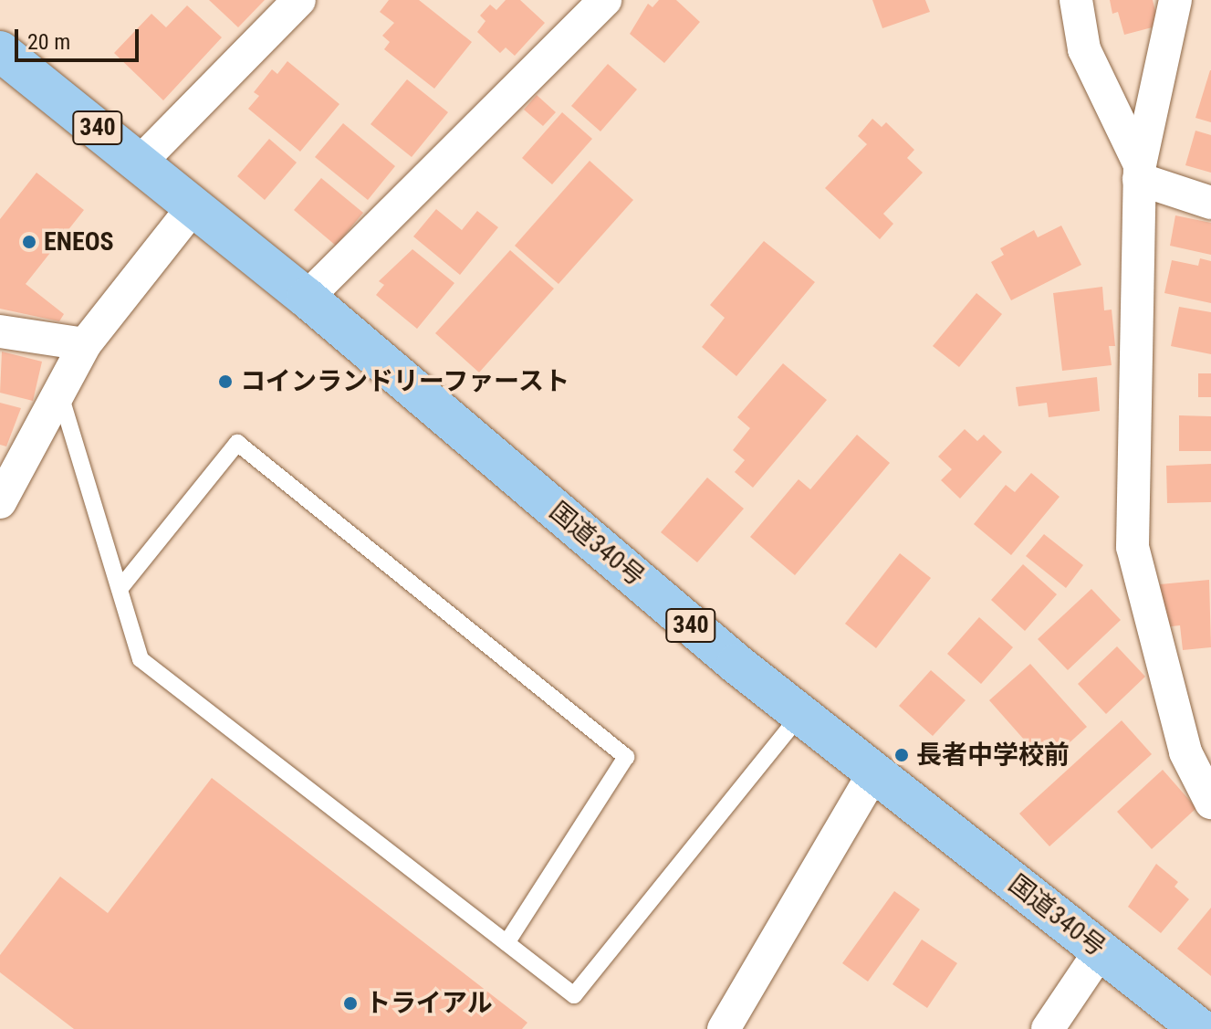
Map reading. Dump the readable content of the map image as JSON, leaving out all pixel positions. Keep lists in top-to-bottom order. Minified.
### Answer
{"streets":{"highway":["340","国道340号"]},"places":["ENEOS","コインランドリーファースト","長者中学校前","トライアル"],"scale_bar":"20 m"}
